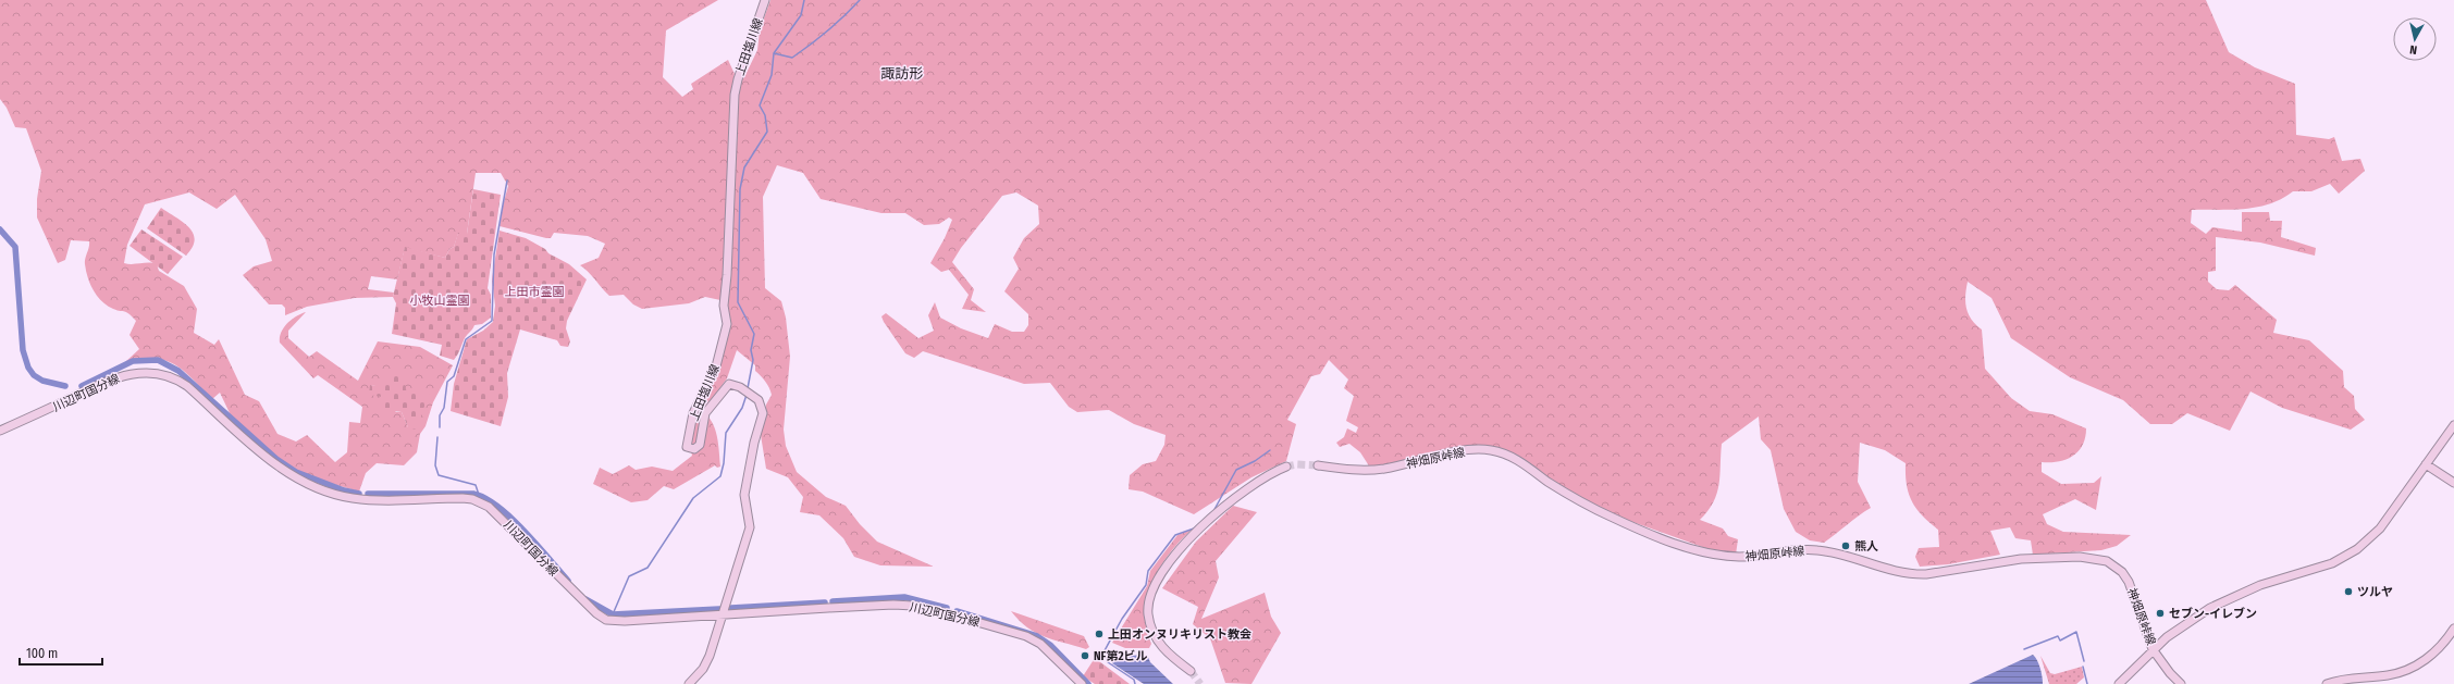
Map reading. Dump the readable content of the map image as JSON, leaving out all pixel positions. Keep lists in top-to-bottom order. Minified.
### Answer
{"streets":{"street":["上田塩川線","川辺町国分線","神畑原峠線"]},"crossings":[["上田塩川線","川辺町国分線"]],"districts":["諏訪形"],"parks":["上田市霊園","小牧山霊園"],"places":["熊人","ツルヤ","セブン-イレブン","上田オンヌリキリスト教会","NF第2ビル"],"scale_bar":"100 m","north":"bottom"}
